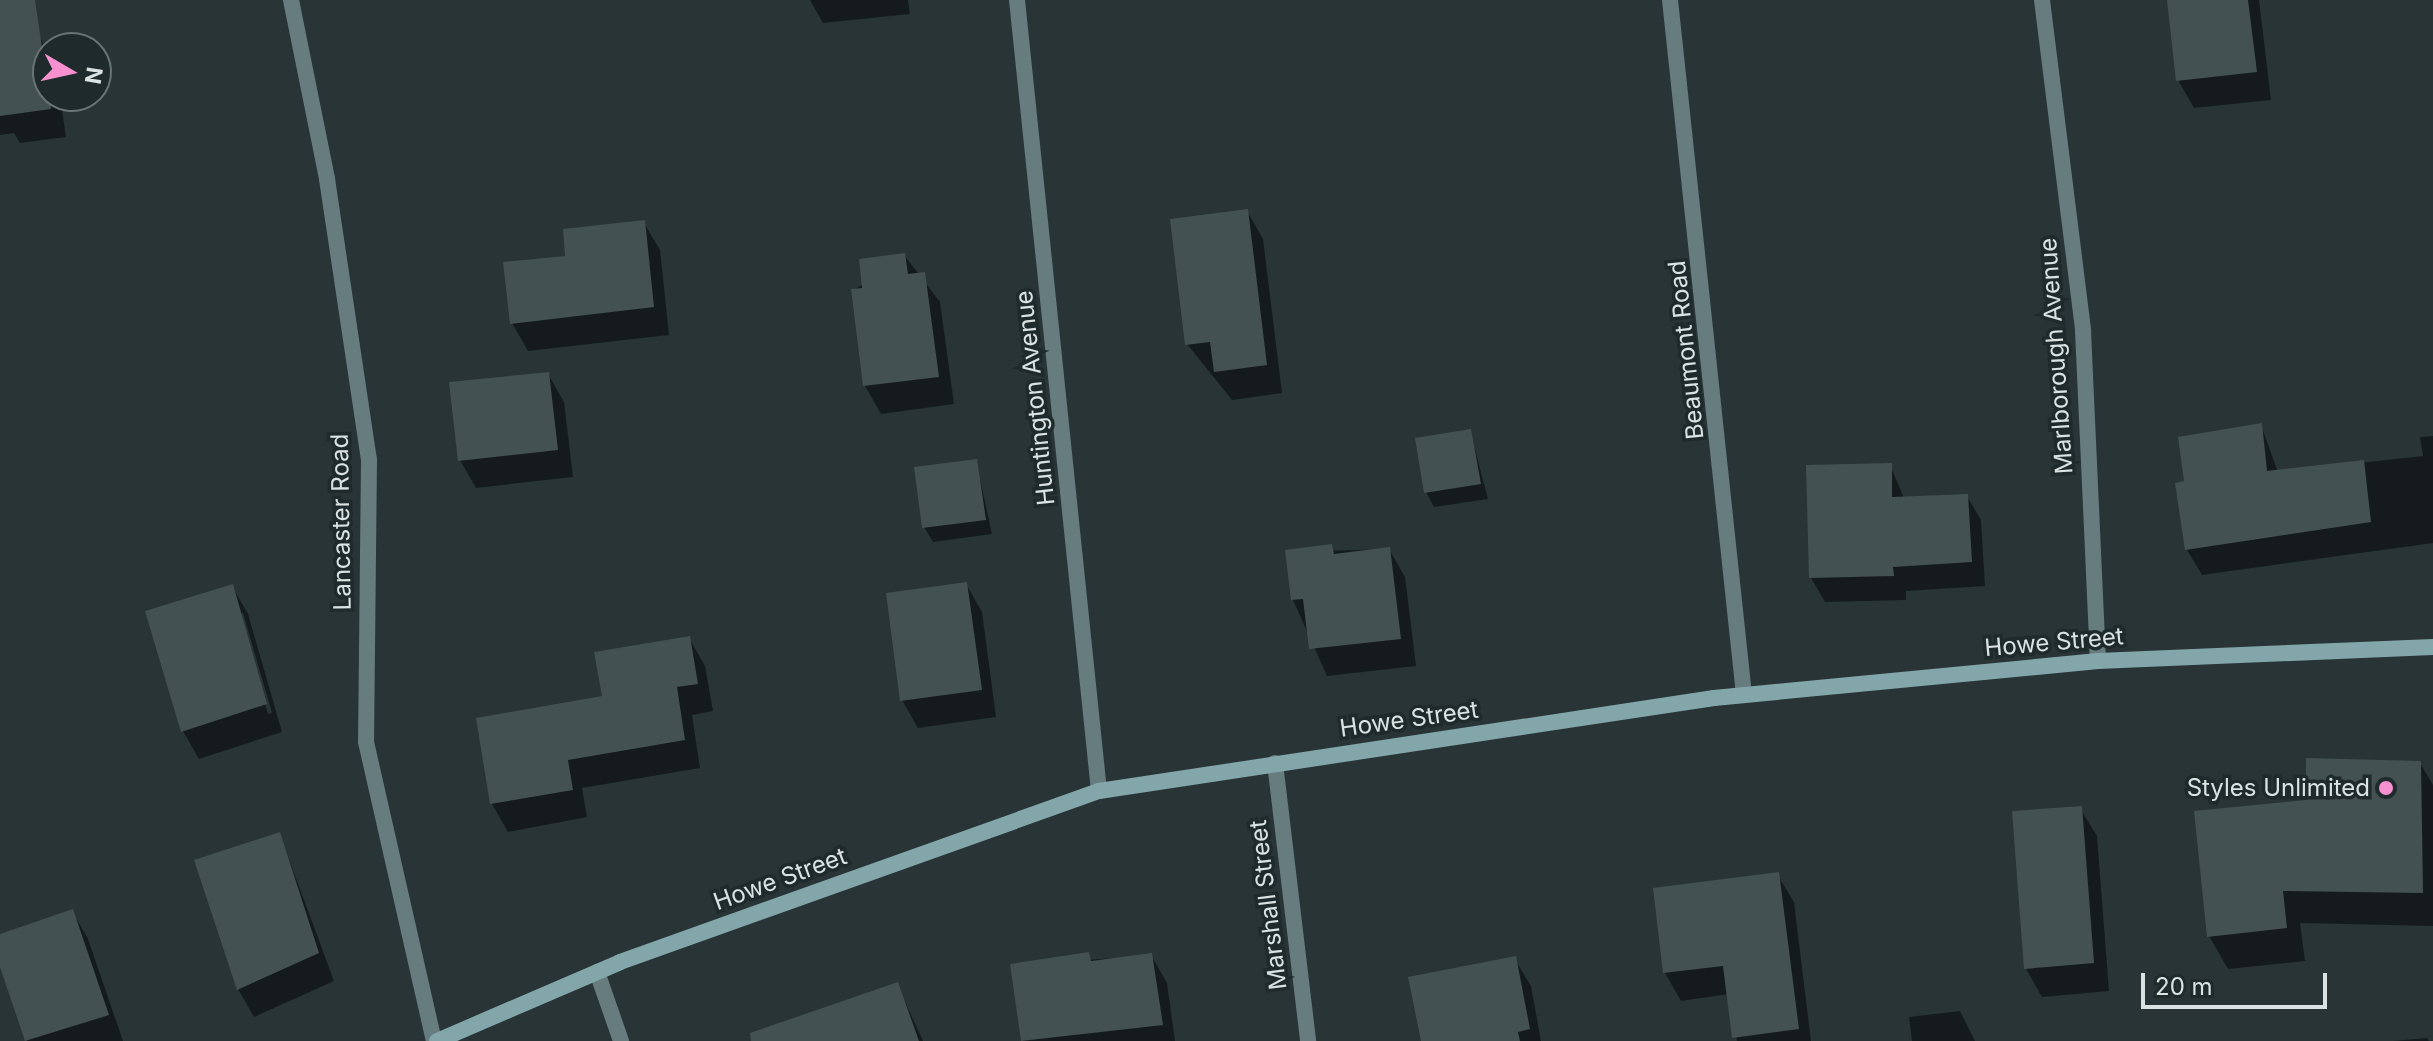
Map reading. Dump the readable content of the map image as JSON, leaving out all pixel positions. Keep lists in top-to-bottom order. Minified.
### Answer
{"streets":{"main road":["Howe Street"],"street":["Beaumont Road","Marlborough Avenue","Huntington Avenue","Lancaster Road","Marshall Street"]},"crossings":[["Beaumont Road","Howe Street"],["Marlborough Avenue","Howe Street"],["Huntington Avenue","Howe Street"],["Lancaster Road","Howe Street"],["Howe Street","Marshall Street"]],"places":["Styles Unlimited"],"scale_bar":"20 m","north":"right"}
